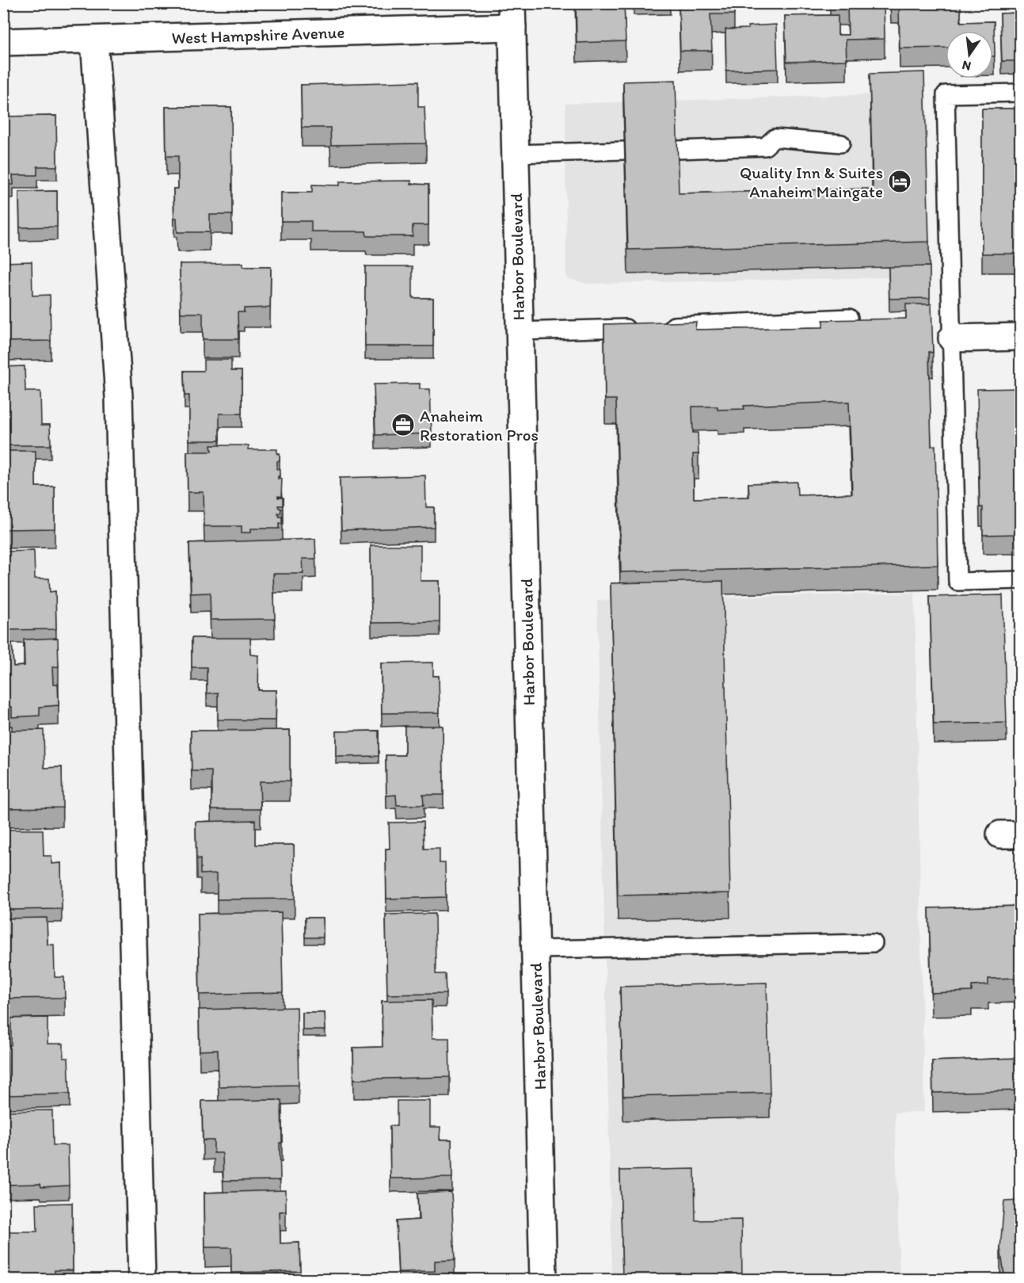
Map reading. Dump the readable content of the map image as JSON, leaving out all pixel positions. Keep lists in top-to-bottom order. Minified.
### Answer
{"streets":{"street":["West Hampshire Avenue","Harbor Boulevard"]},"crossings":[["West Hampshire Avenue","Harbor Boulevard"]],"places":{"hotel":["Quality Inn & Suites Anaheim Maingate"],"office":["Anaheim Restoration Pros"]},"north":"bottom"}
